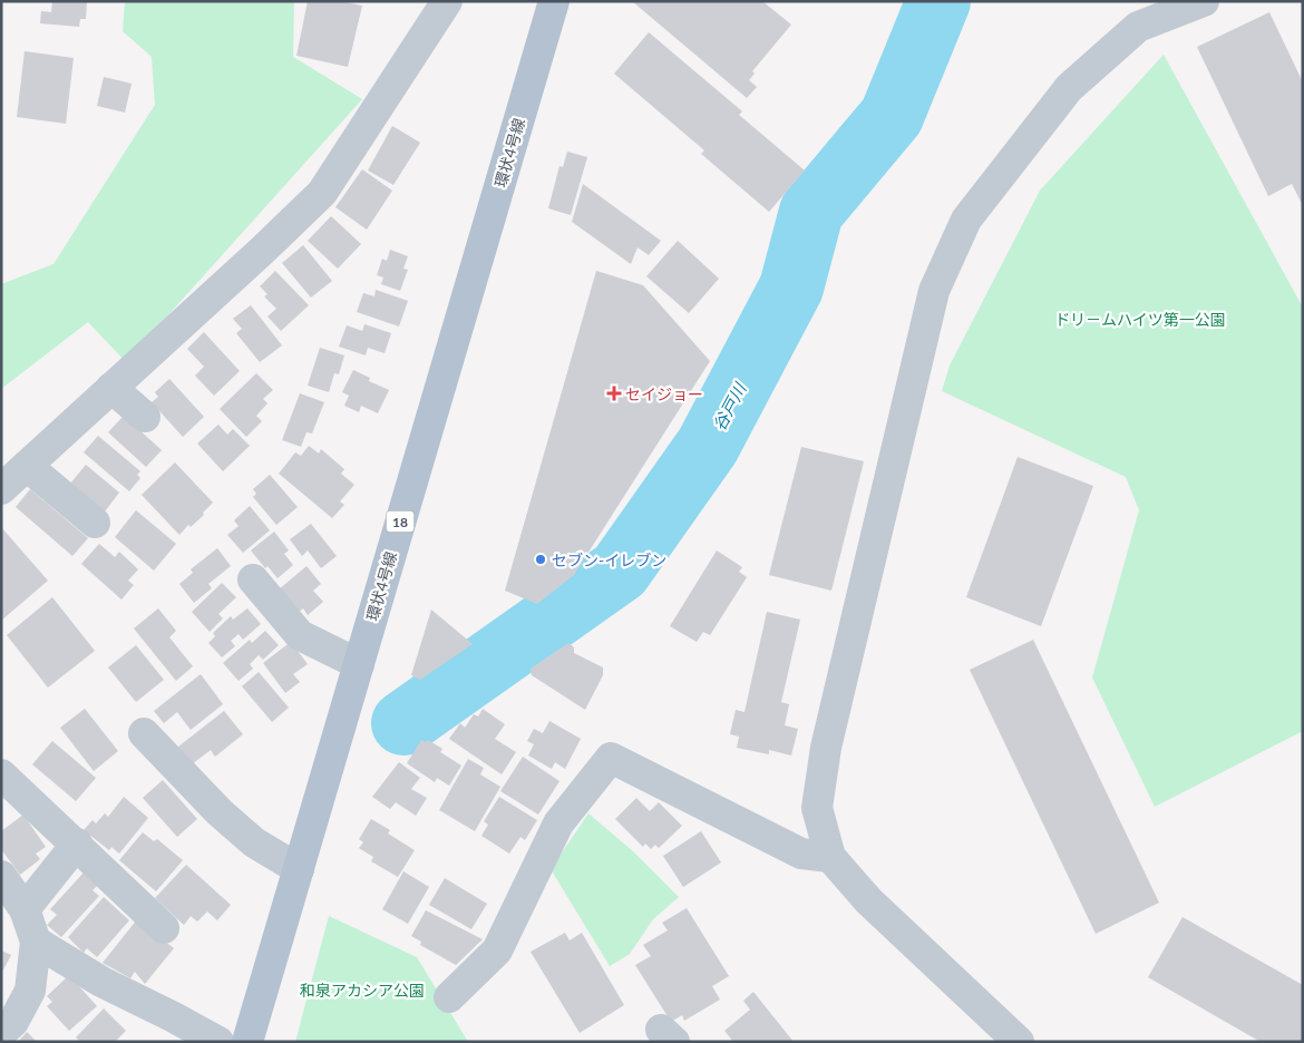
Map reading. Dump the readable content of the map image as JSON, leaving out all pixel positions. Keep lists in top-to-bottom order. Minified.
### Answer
{"streets":{"main road":["環状4号線","18"]},"water":["谷戸川"],"parks":["ドリ－ムハイツ第一公園","和泉アカシア公園"],"places":{"health":["セイジョー"],"other":["セブン-イレブン"]}}
